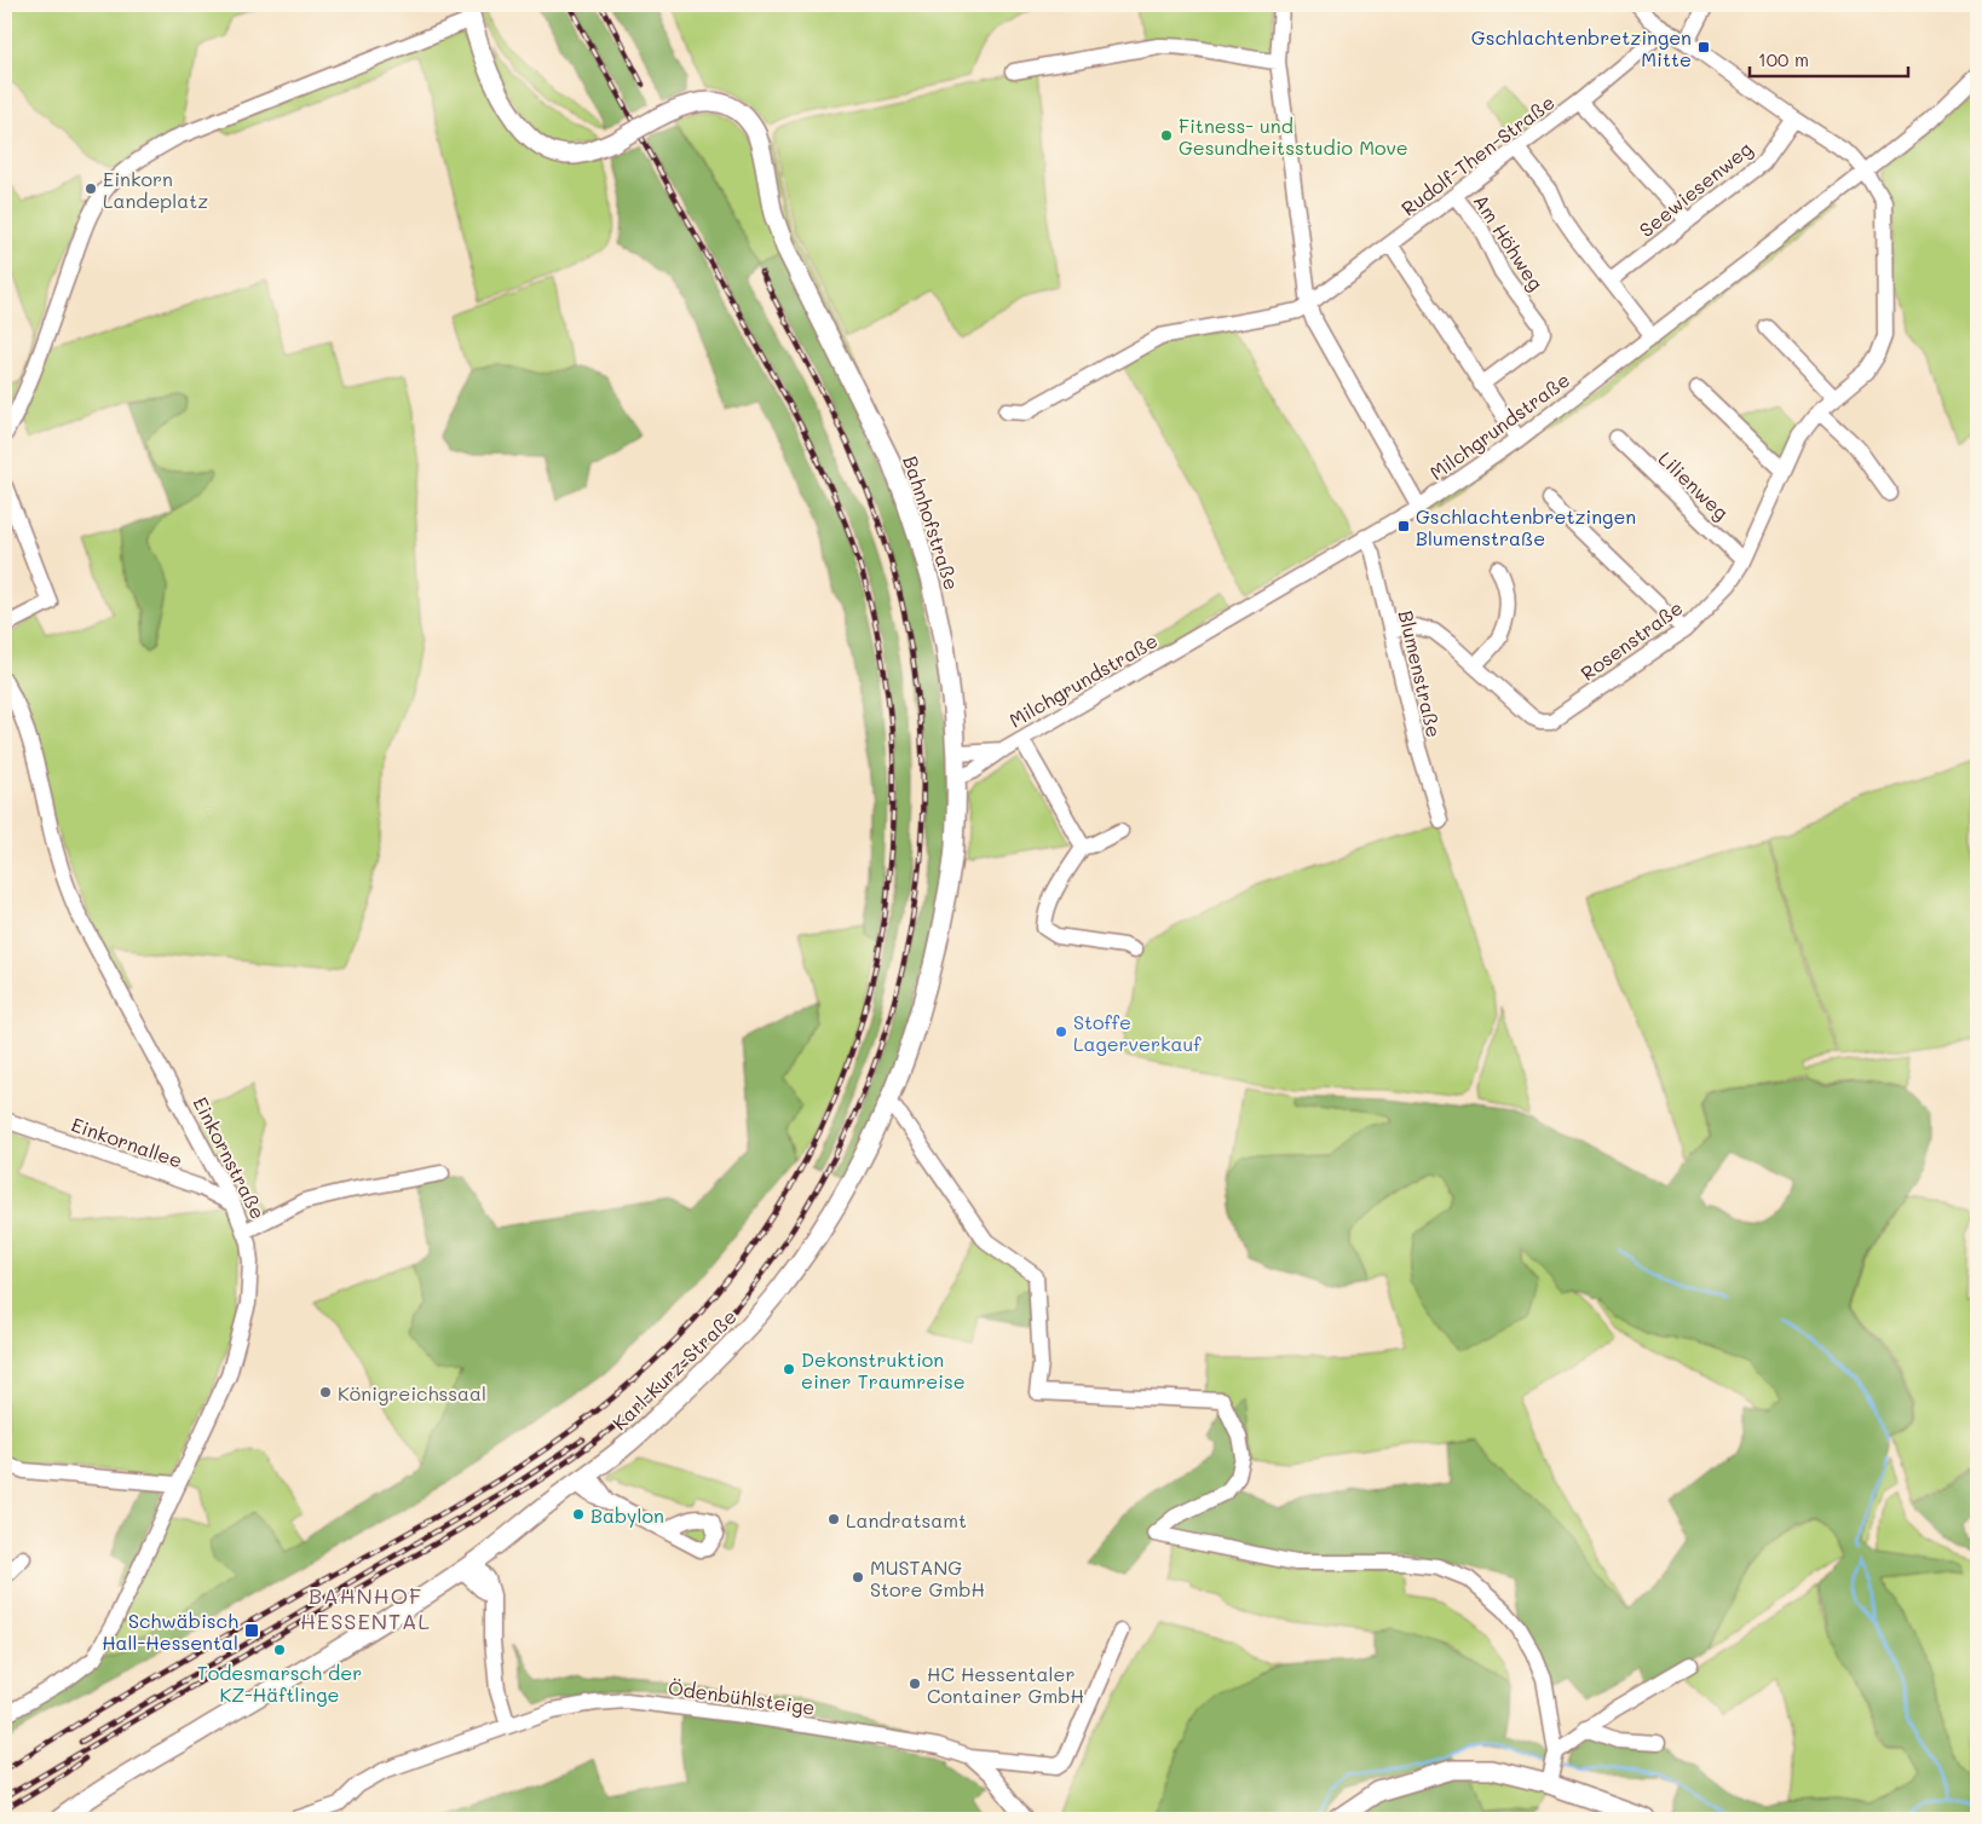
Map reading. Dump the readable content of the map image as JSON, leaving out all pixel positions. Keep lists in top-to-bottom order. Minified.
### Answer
{"streets":{"main road":["Bahnhofstraße","Karl-Kurz-Straße"],"street":["Rudolf-Then-Straße","Seewiesenweg","Am Höhweg","Milchgrundstraße","Lilienweg","Rosenstraße","Blumenstraße","Einkornallee","Einkornstraße","Ödenbühlsteige"]},"crossings":[["Rudolf-Then-Straße","Am Höhweg"],["Rudolf-Then-Straße","Rosenstraße"],["Seewiesenweg","Rosenstraße"],["Milchgrundstraße","Bahnhofstraße"],["Milchgrundstraße","Rosenstraße"],["Milchgrundstraße","Blumenstraße"],["Lilienweg","Rosenstraße"],["Bahnhofstraße","Karl-Kurz-Straße"],["Rosenstraße","Blumenstraße"],["Einkornallee","Einkornstraße"]],"districts":["BAHNHOF HESSENTAL"],"places":{"transit":["Gschlachtenbretzingen Mitte","Gschlachtenbretzingen Blumenstraße","Schwäbisch Hall-Hessental"],"other":["Fitness- und Gesundheitsstudio Move","Einkorn Landeplatz","Stoffe Lagerverkauf","Dekonstruktion einer Traumreise","Königreichssaal","Babylon","Landratsamt","MUSTANG Store GmbH","Todesmarsch der KZ-Häftlinge","HC Hessentaler Container GmbH"]},"scale_bar":"100 m"}
